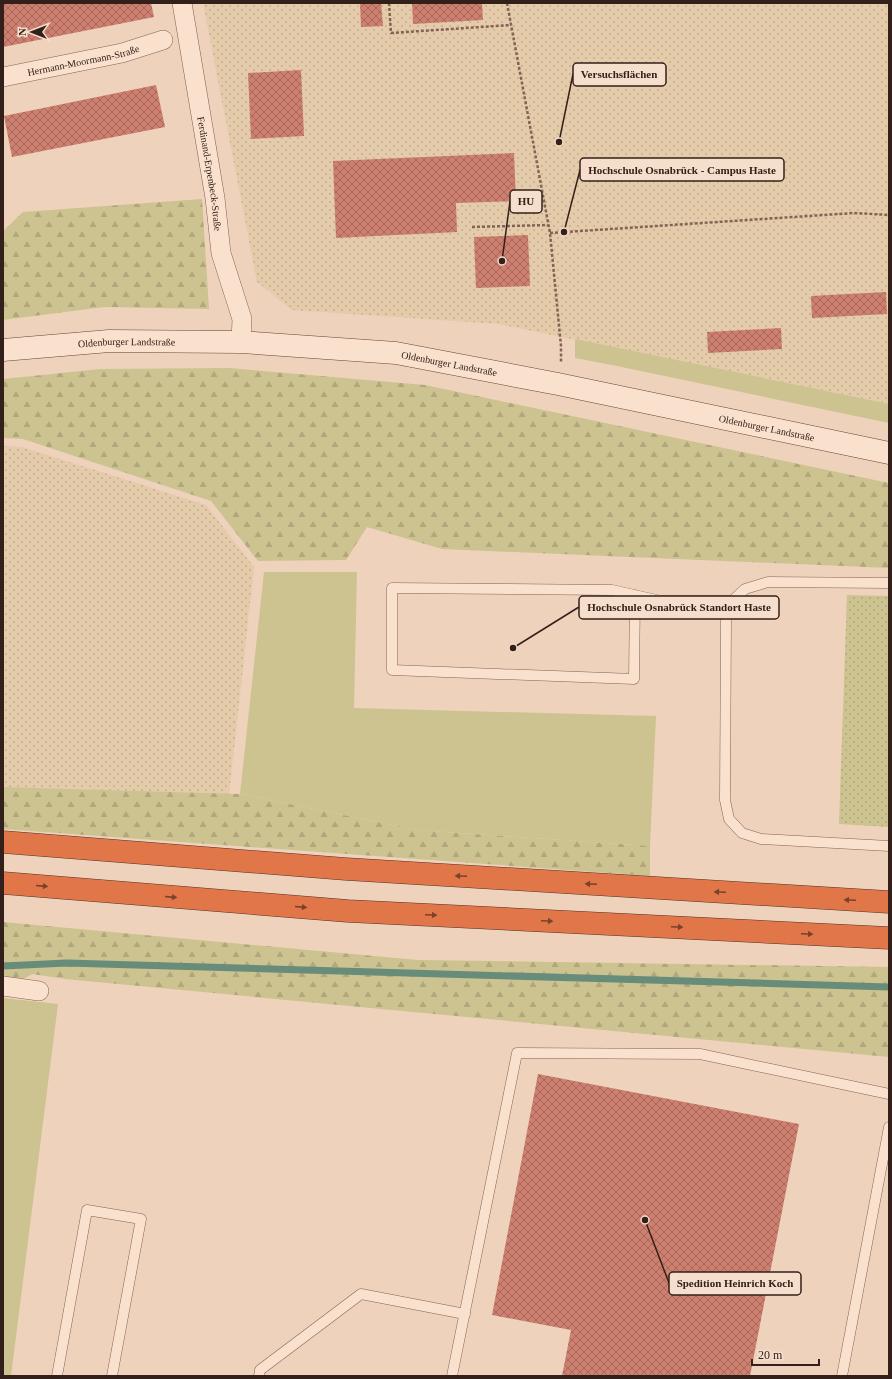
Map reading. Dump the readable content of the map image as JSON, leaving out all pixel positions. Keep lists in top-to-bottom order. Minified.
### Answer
{"streets":{"street":["Hermann-Moormann-Straße","Ferdinand-Erpenbeck-Straße","Oldenburger Landstraße"]},"crossings":[["Ferdinand-Erpenbeck-Straße","Oldenburger Landstraße"]],"places":["Versuchsflächen","Hochschule Osnabrück - Campus Haste","HU","Hochschule Osnabrück Standort Haste","Spedition Heinrich Koch"],"scale_bar":"20 m","north":"left"}
